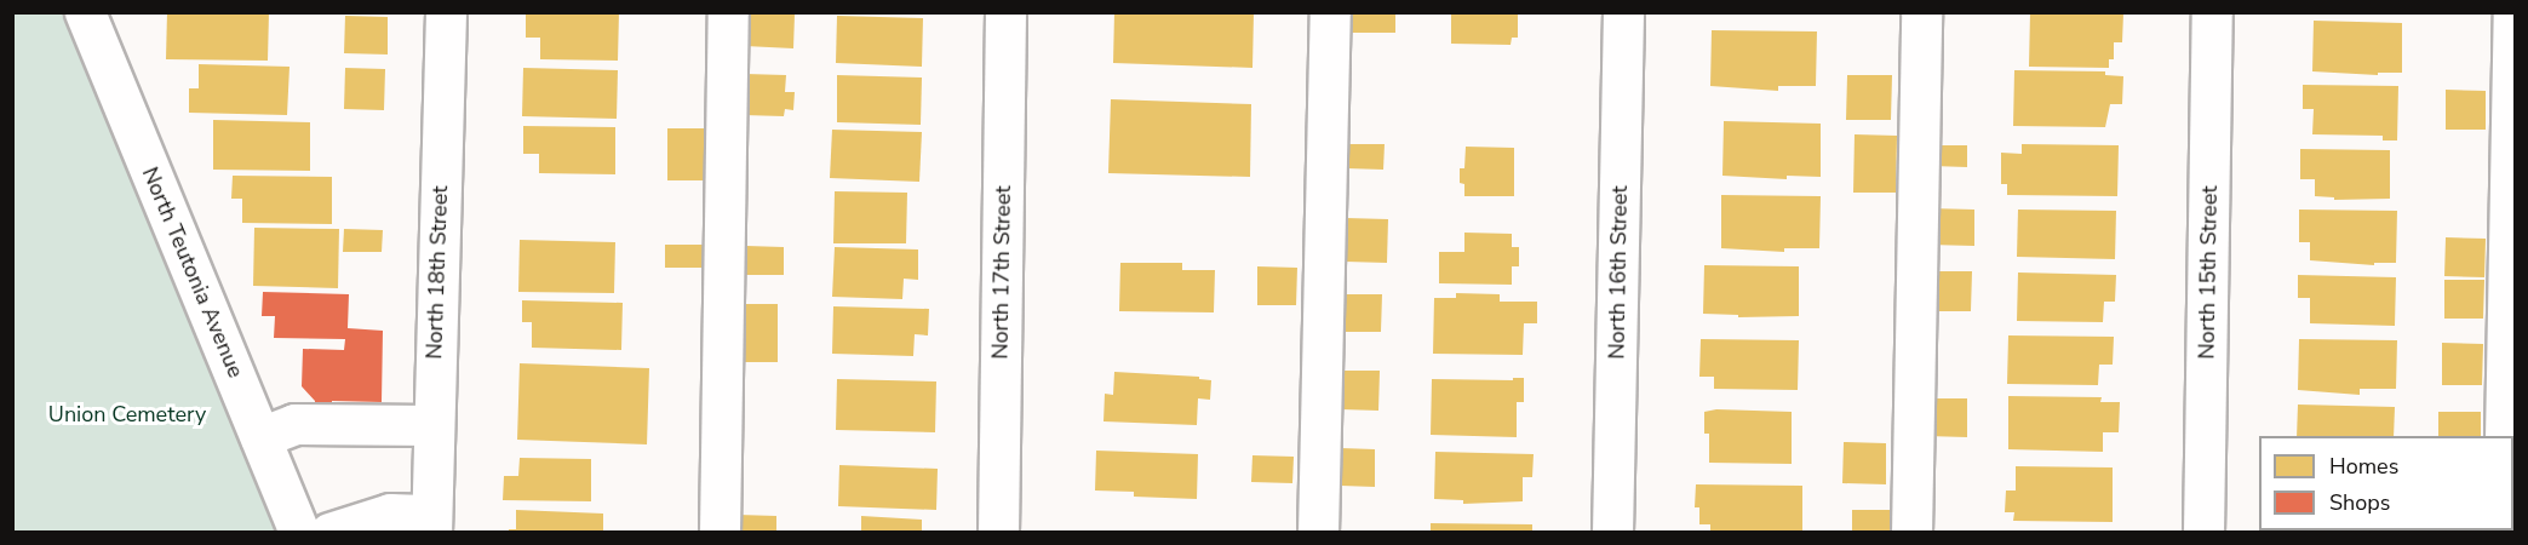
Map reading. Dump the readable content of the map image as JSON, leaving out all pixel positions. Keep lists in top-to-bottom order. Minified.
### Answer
{"streets":{"street":["North Teutonia Avenue","North 18th Street","North 17th Street","North 16th Street","North 15th Street"]},"parks":["Union Cemetery"],"legend":["Homes","Shops"]}
